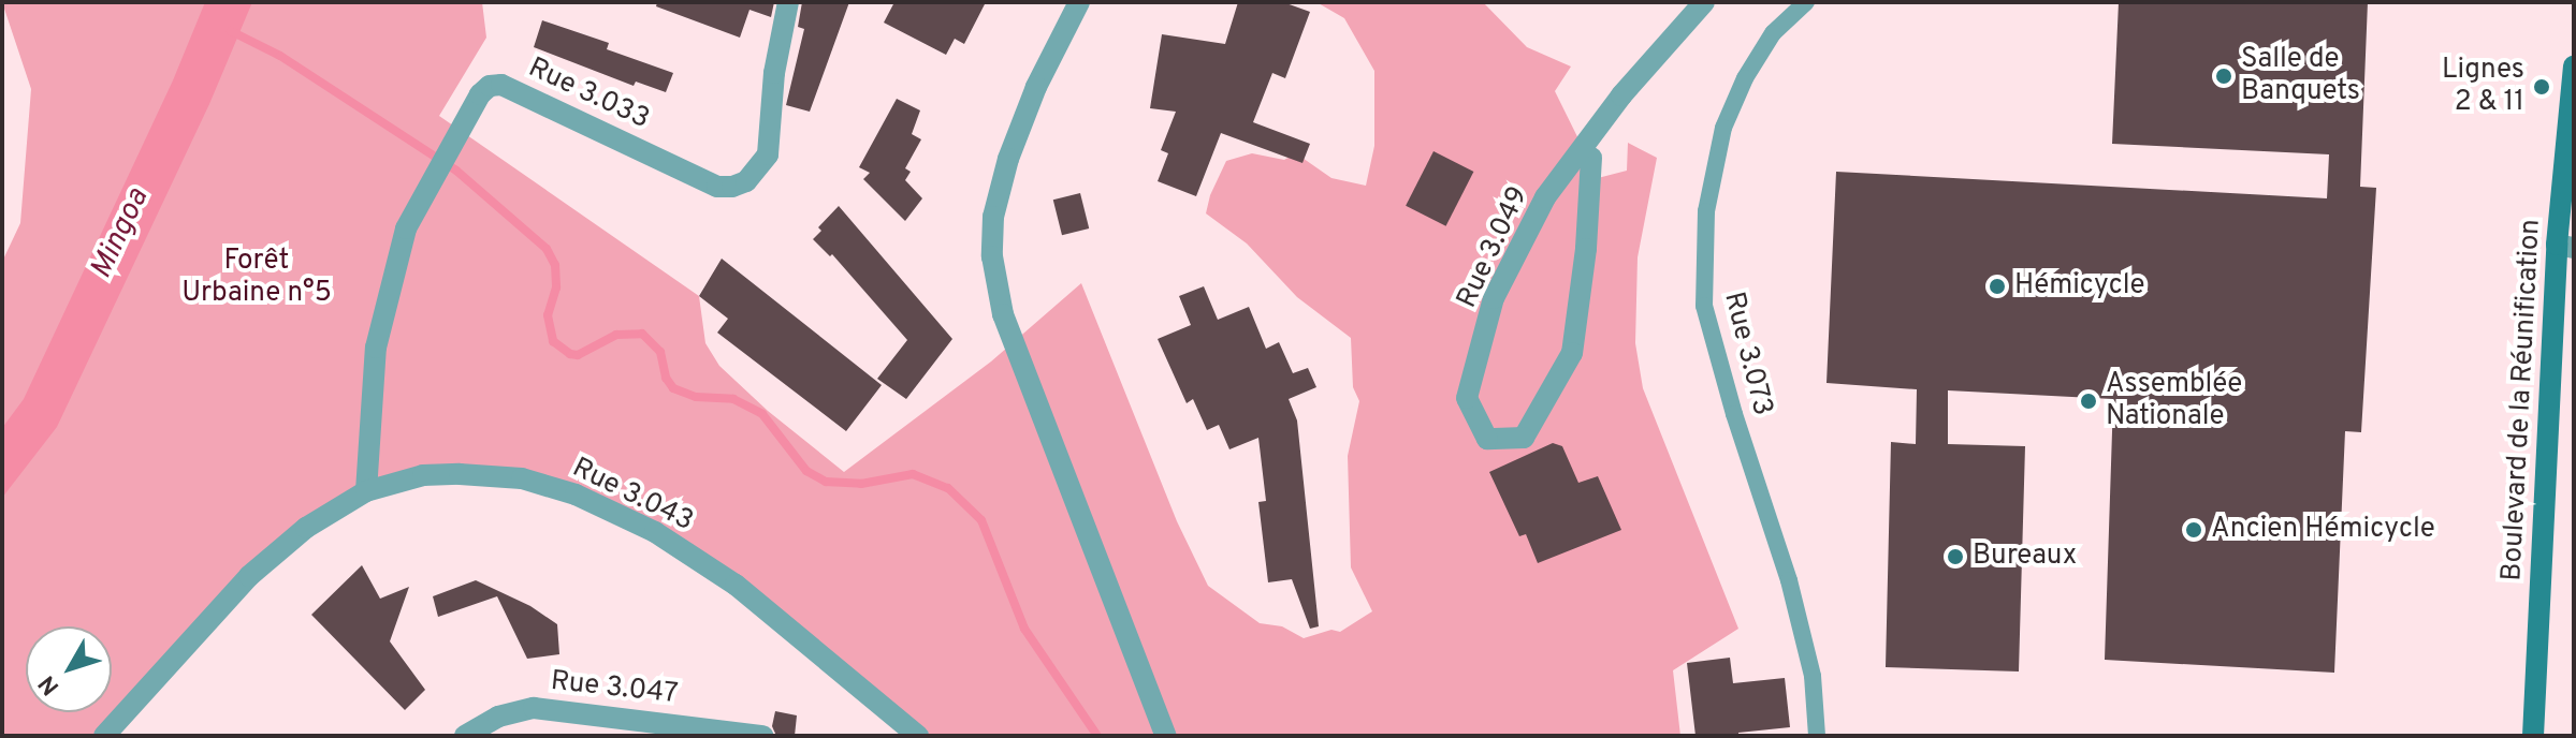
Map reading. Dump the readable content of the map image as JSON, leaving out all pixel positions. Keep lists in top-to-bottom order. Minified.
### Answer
{"streets":{"main road":["Boulevard de la Réunification"],"street":["Rue 3.033","Rue 3.049","Rue 3.043","Rue 3.047"],"lane":["Rue 3.073"]},"crossings":[["Rue 3.033","Rue 3.043"]],"water":["Mingoa"],"parks":["Forêt Urbaine n°5"],"places":["Salle de Banquets","Lignes 2 & 11","Hémicycle","Assemblée Nationale","Ancien Hémicycle","Bureaux"],"north":"bottom left"}
